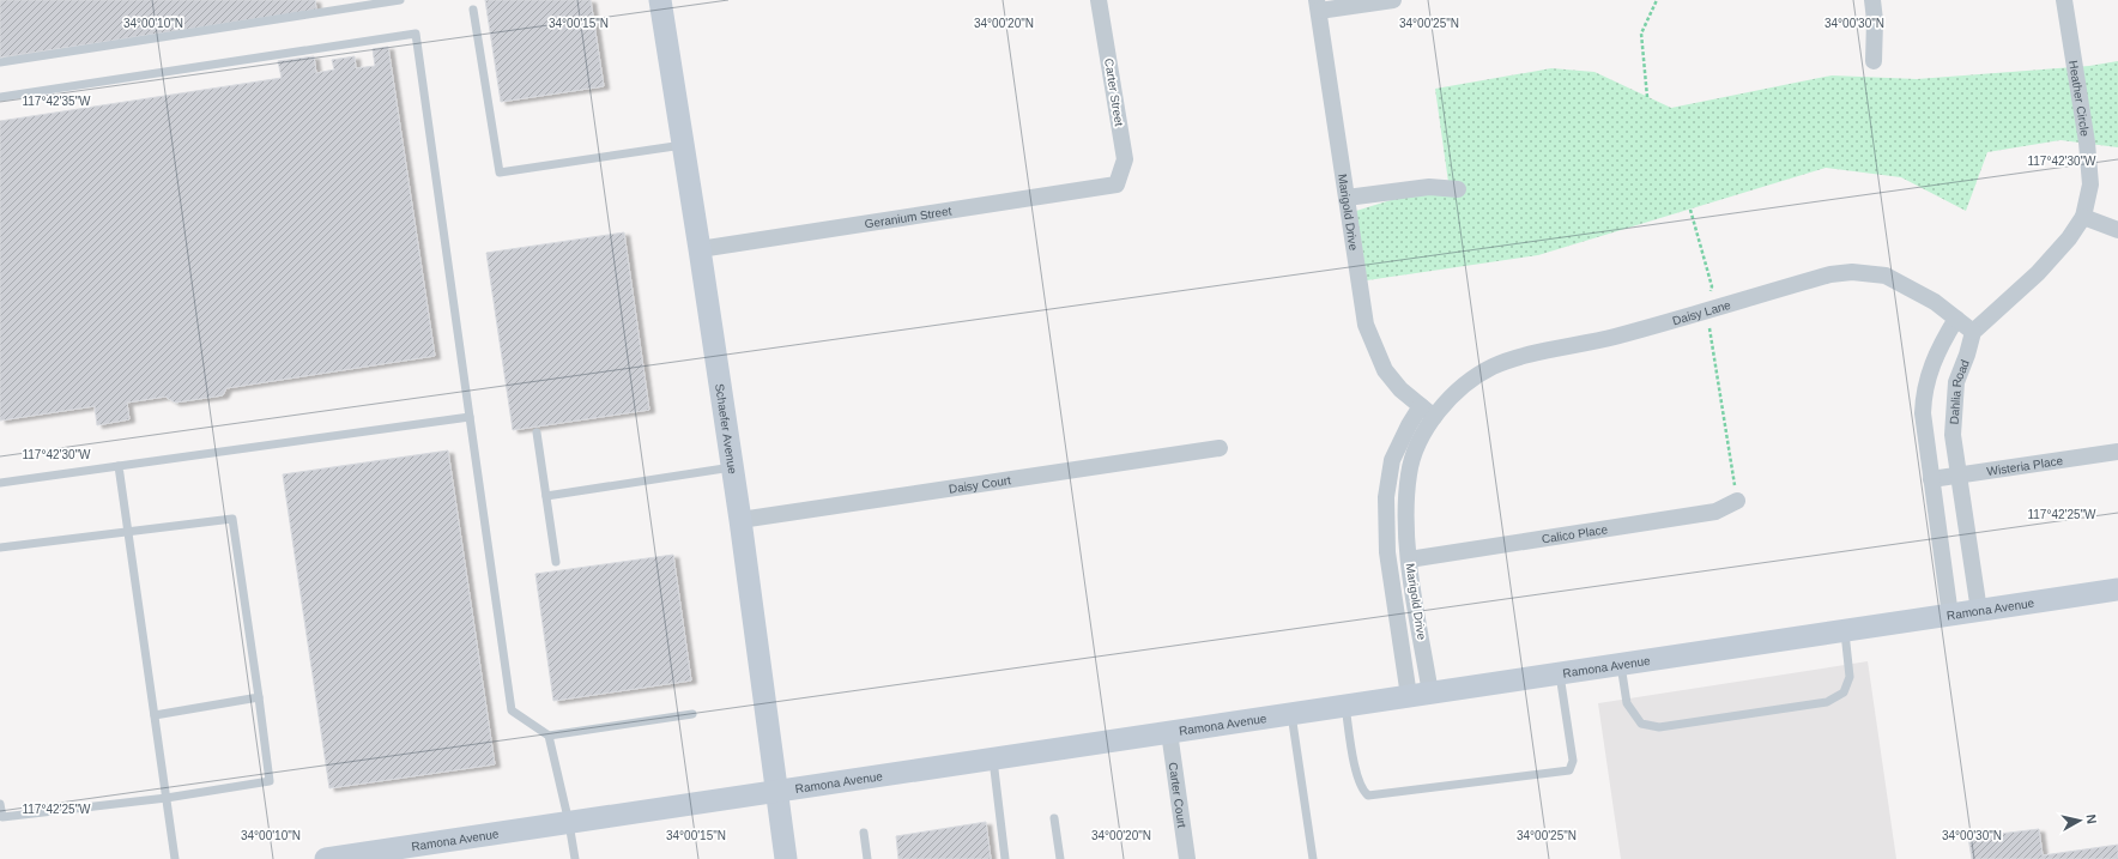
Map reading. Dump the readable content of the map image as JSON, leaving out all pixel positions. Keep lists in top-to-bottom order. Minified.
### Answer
{"streets":{"main road":["Schaefer Avenue","Ramona Avenue"],"street":["Carter Street","Heather Circle","Marigold Drive","Geranium Street","Daisy Lane","Dahlia Road","Wisteria Place","Daisy Court","Calico Place","Carter Court"]},"crossings":[["Carter Street","Geranium Street"],["Marigold Drive","Daisy Lane"],["Marigold Drive","Calico Place"],["Marigold Drive","Ramona Avenue"],["Geranium Street","Schaefer Avenue"],["Daisy Lane","Dahlia Road"],["Dahlia Road","Wisteria Place"],["Dahlia Road","Ramona Avenue"],["Schaefer Avenue","Daisy Court"],["Schaefer Avenue","Ramona Avenue"],["Ramona Avenue","Carter Court"]],"north":"right","coordinates":["34°00'10\"N","34°00'15\"N","34°00'20\"N","34°00'25\"N","34°00'30\"N","117°42'35\"W","117°42'30\"W","117°42'25\"W"]}
